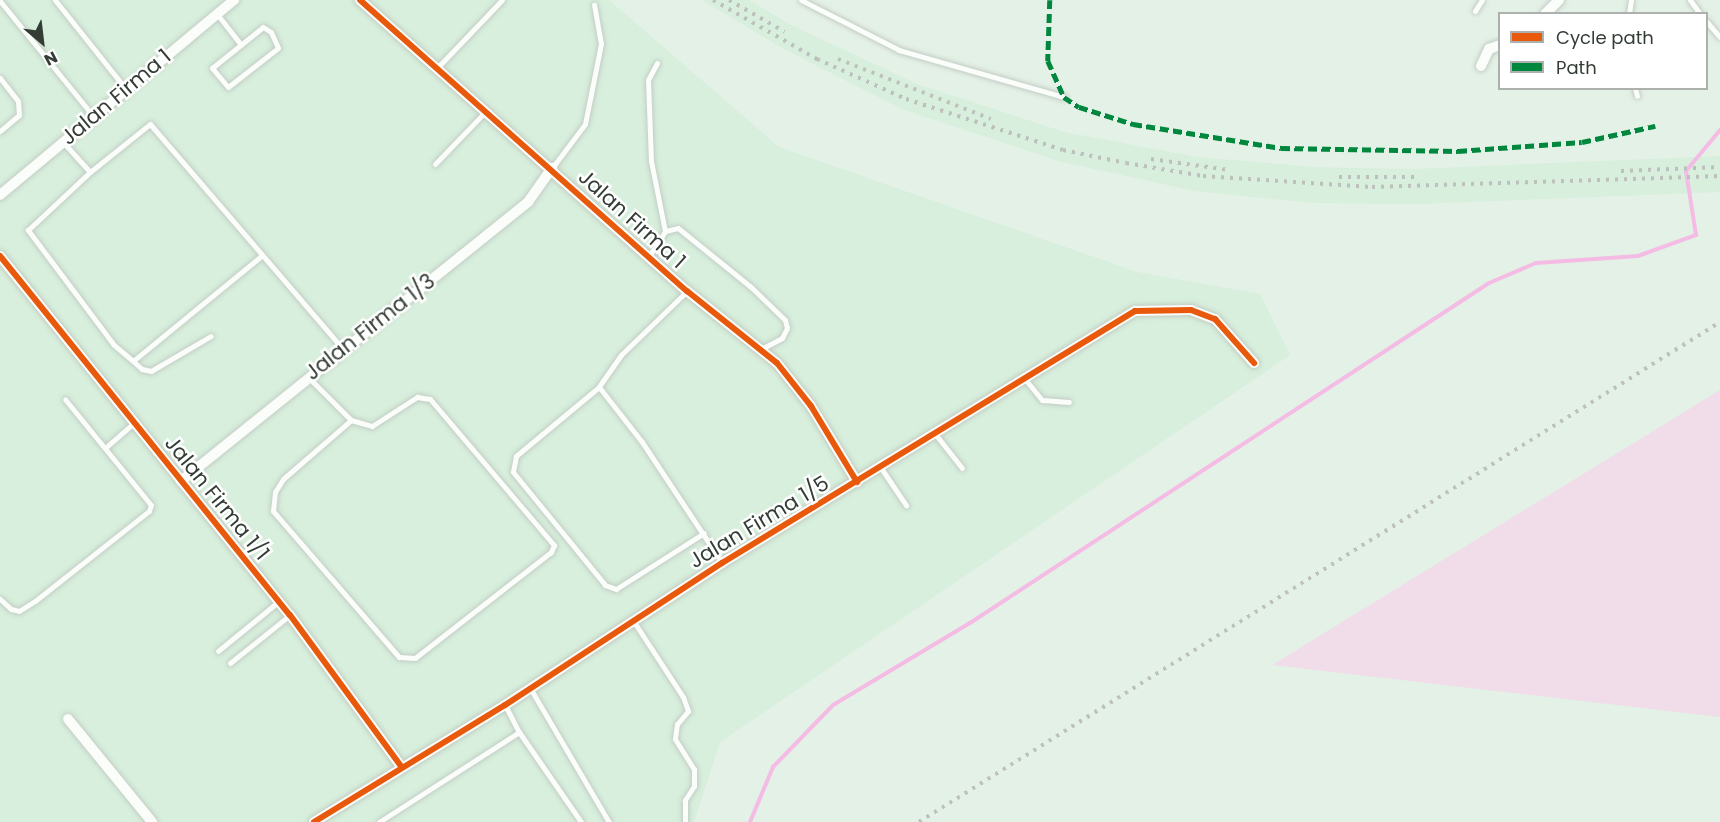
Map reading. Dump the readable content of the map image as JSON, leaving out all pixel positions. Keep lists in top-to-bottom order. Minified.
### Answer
{"streets":{"street":["Jalan Firma 1","Jalan Firma 1/3","Jalan Firma 1/1","Jalan Firma 1/5"]},"crossings":[["Jalan Firma 1","Jalan Firma 1/3"],["Jalan Firma 1","Jalan Firma 1/5"],["Jalan Firma 1/3","Jalan Firma 1/1"],["Jalan Firma 1/1","Jalan Firma 1/5"]],"legend":["Cycle path","Path"],"north":"bottom right"}
